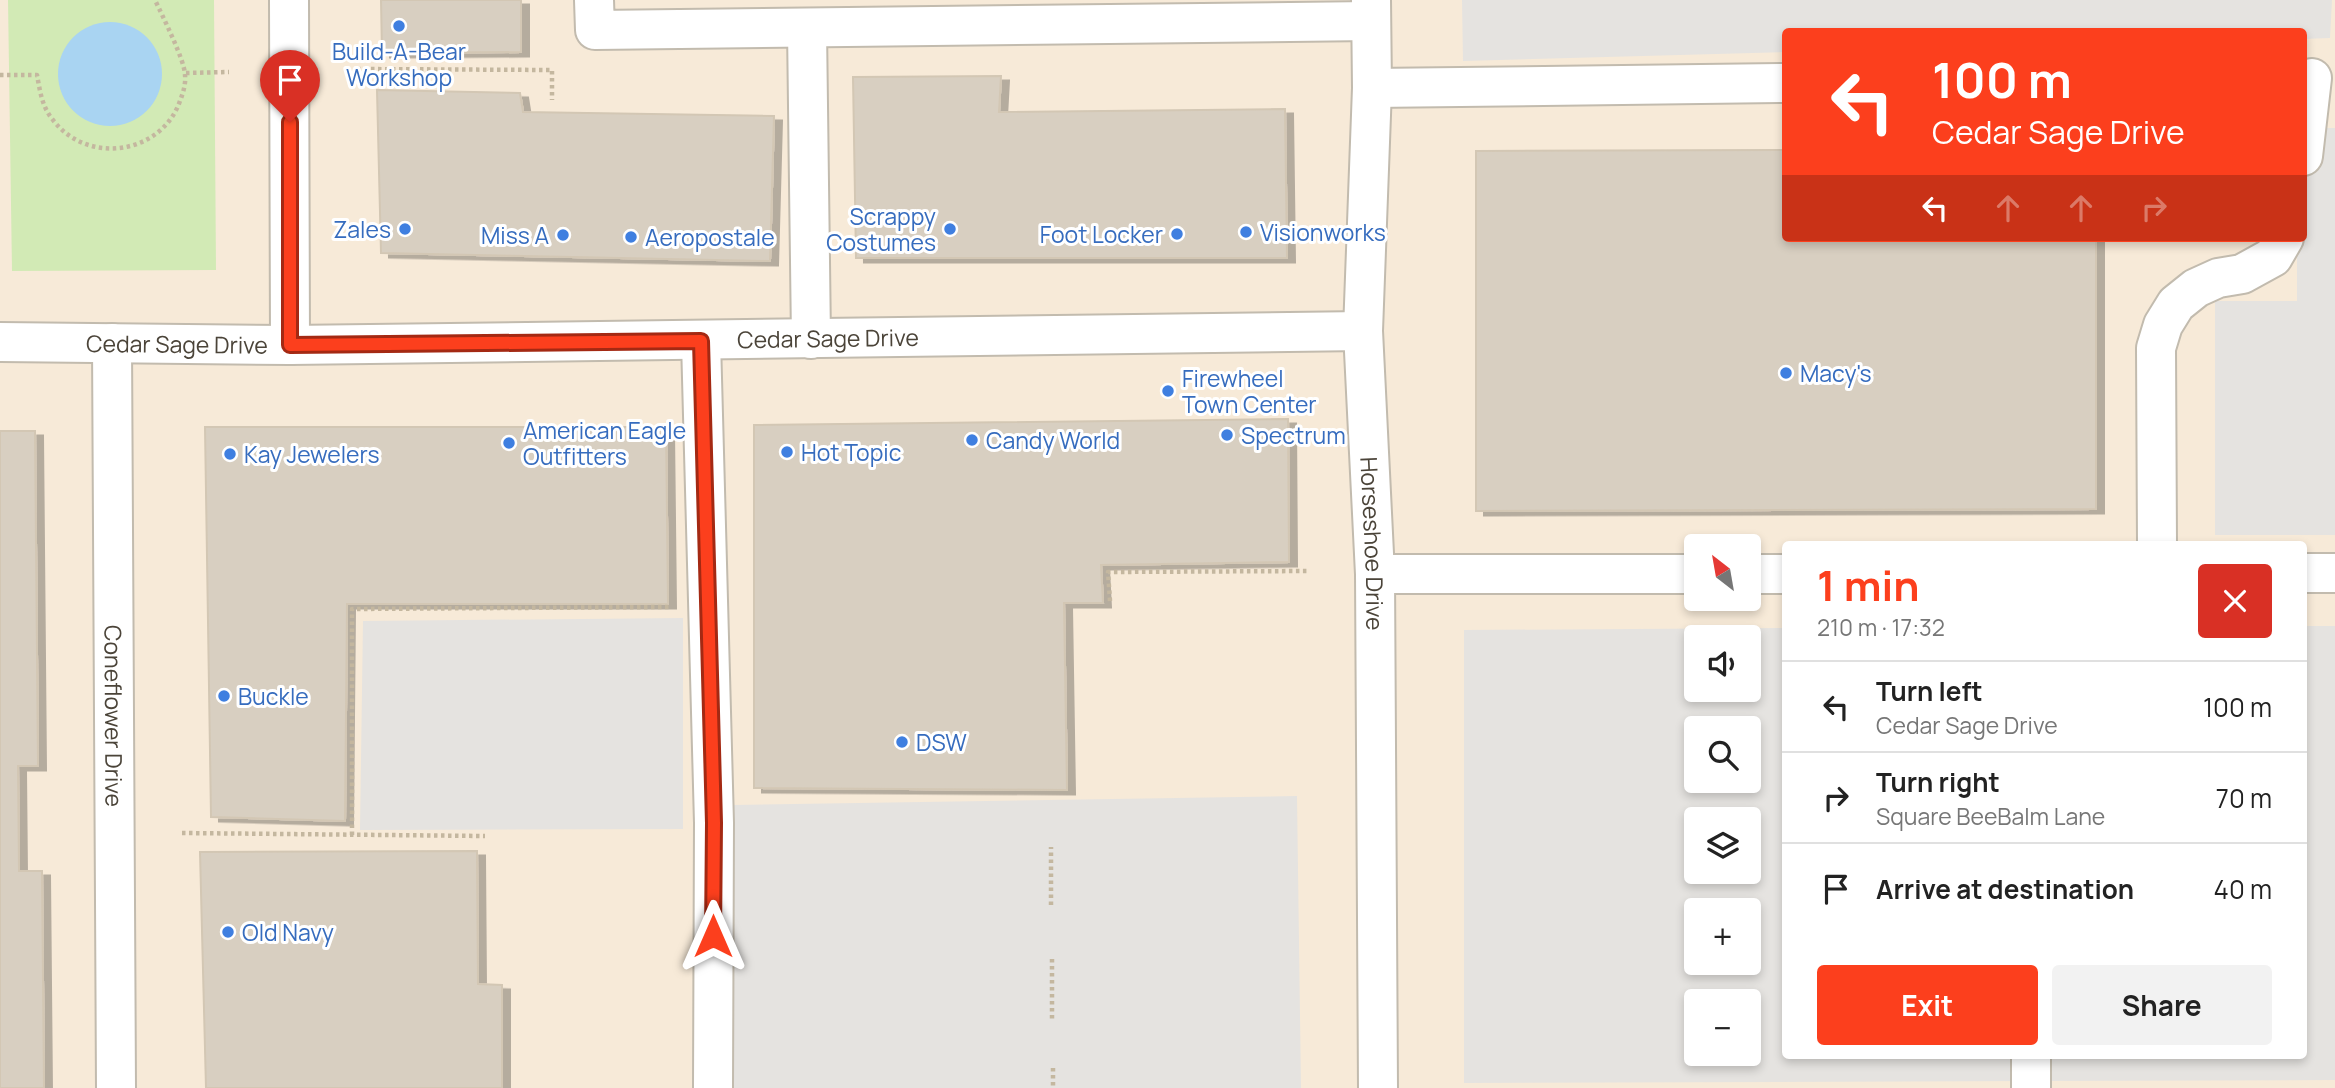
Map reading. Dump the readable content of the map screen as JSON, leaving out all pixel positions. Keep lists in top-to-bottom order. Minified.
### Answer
{"streets":{"street":["Cedar Sage Drive","Horseshoe Drive","Coneflower Drive"]},"crossings":[["Cedar Sage Drive","Horseshoe Drive"],["Cedar Sage Drive","Coneflower Drive"]],"places":["Build-A-Bear Workshop","Zales","Scrappy Costumes","Visionworks","Foot Locker","Miss A","Aeropostale","Macy's","Firewheel Town Center","Spectrum","Candy World","American Eagle Outfitters","Hot Topic","Kay Jewelers","Buckle","DSW","Old Navy"],"north":"top left","page":{"turn":["100 m","Cedar Sage Drive"],"map_buttons":["+","−"],"heading":["1 min","210 m · 17:32"],"list":[{"name":"Turn left","note":"Cedar Sage Drive","value":"100 m"},{"name":"Turn right","note":"Square BeeBalm Lane","value":"70 m"},{"name":"Arrive at destination","value":"40 m"}],"buttons":["Exit","Share"]}}
